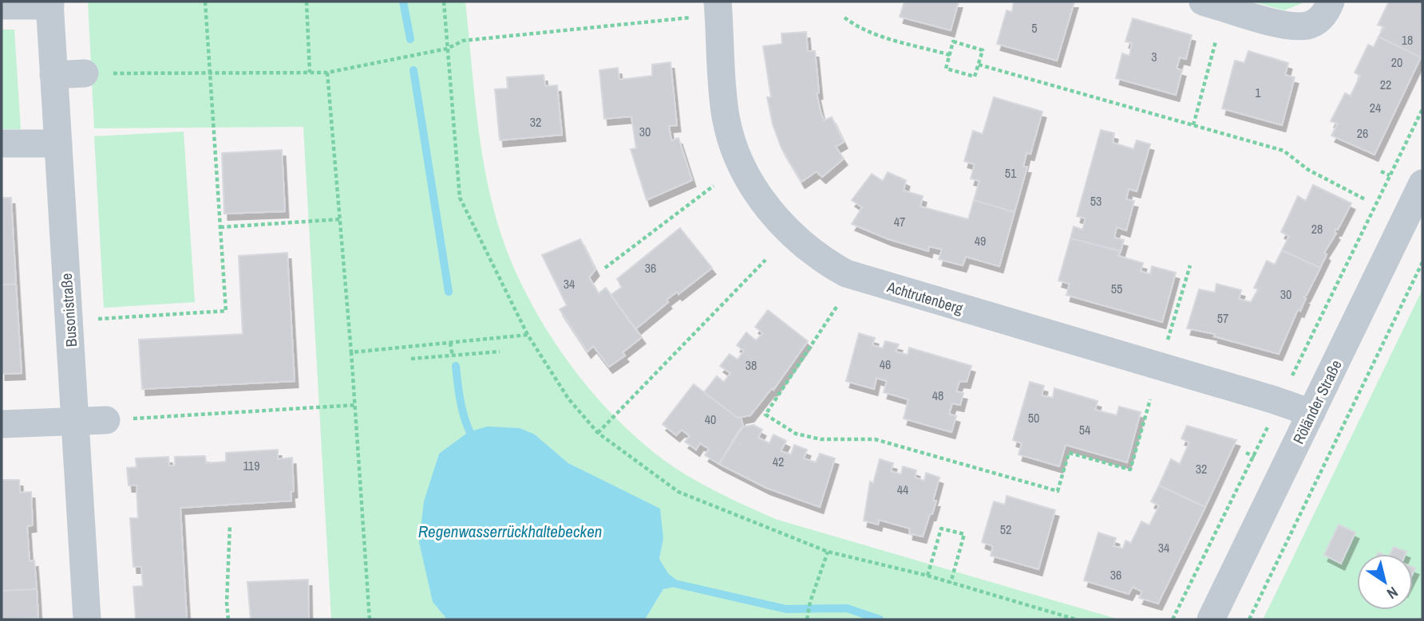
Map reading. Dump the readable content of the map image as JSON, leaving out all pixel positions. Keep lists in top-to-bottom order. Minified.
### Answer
{"streets":{"street":["Achtrutenberg","Busonistraße","Röländer Straße"]},"crossings":[["Achtrutenberg","Röländer Straße"]],"water":["Regenwasserrückhaltebecken"],"house_numbers":["5","18","3","20","22","1","24","32","30","26","51","53","47","28","49","36","34","55","30","57","46","38","48","50","40","54","42","119","32","44","52","34","36"],"north":"bottom right"}
